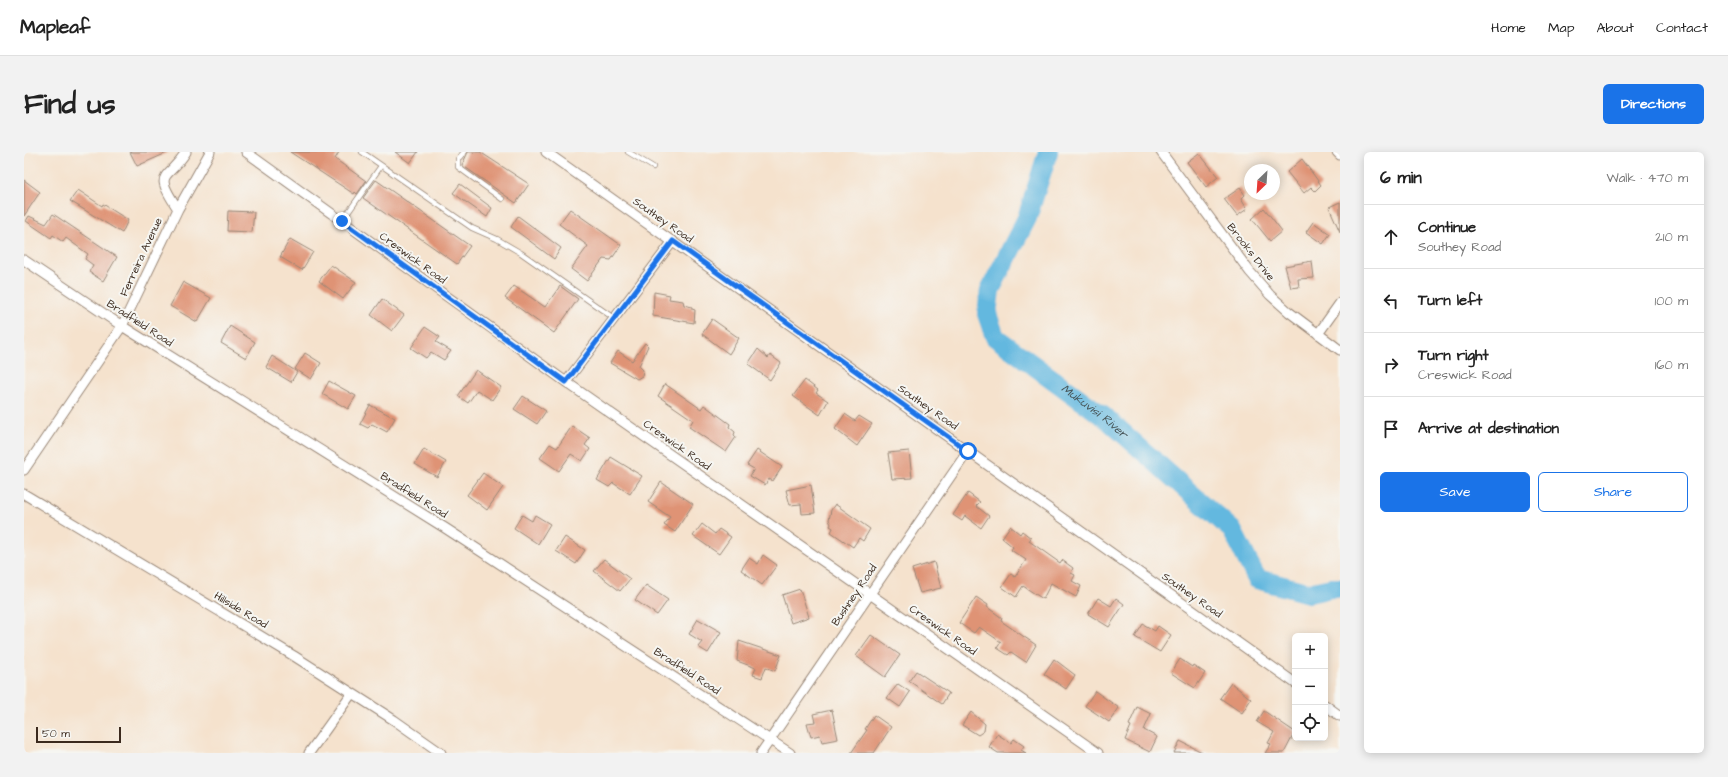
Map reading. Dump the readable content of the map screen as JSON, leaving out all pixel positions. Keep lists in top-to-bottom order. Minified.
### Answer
{"streets":{"street":["Southey Road","Brooks Drive","Ferreira Avenue","Creswick Road","Bradfield Road","Bushney Road","Hillside Road"]},"crossings":[["Southey Road","Bushney Road"],["Ferreira Avenue","Bradfield Road"],["Creswick Road","Bushney Road"],["Bradfield Road","Bushney Road"]],"water":["Mukuvisi River"],"scale_bar":"50 m","north":"bottom left","page":{"header":"Mapleaf","nav":["Home","Map","About","Contact"],"buttons":["Directions",["Save","Share"]],"title":"Find us","heading":["6 min","Walk · 470 m"],"list":[["Continue","Southey Road","210 m"],["Turn left","100 m"],["Turn right","Creswick Road","160 m"],"Arrive at destination"],"map_buttons":["+","−"],"scale":"50 m"}}
